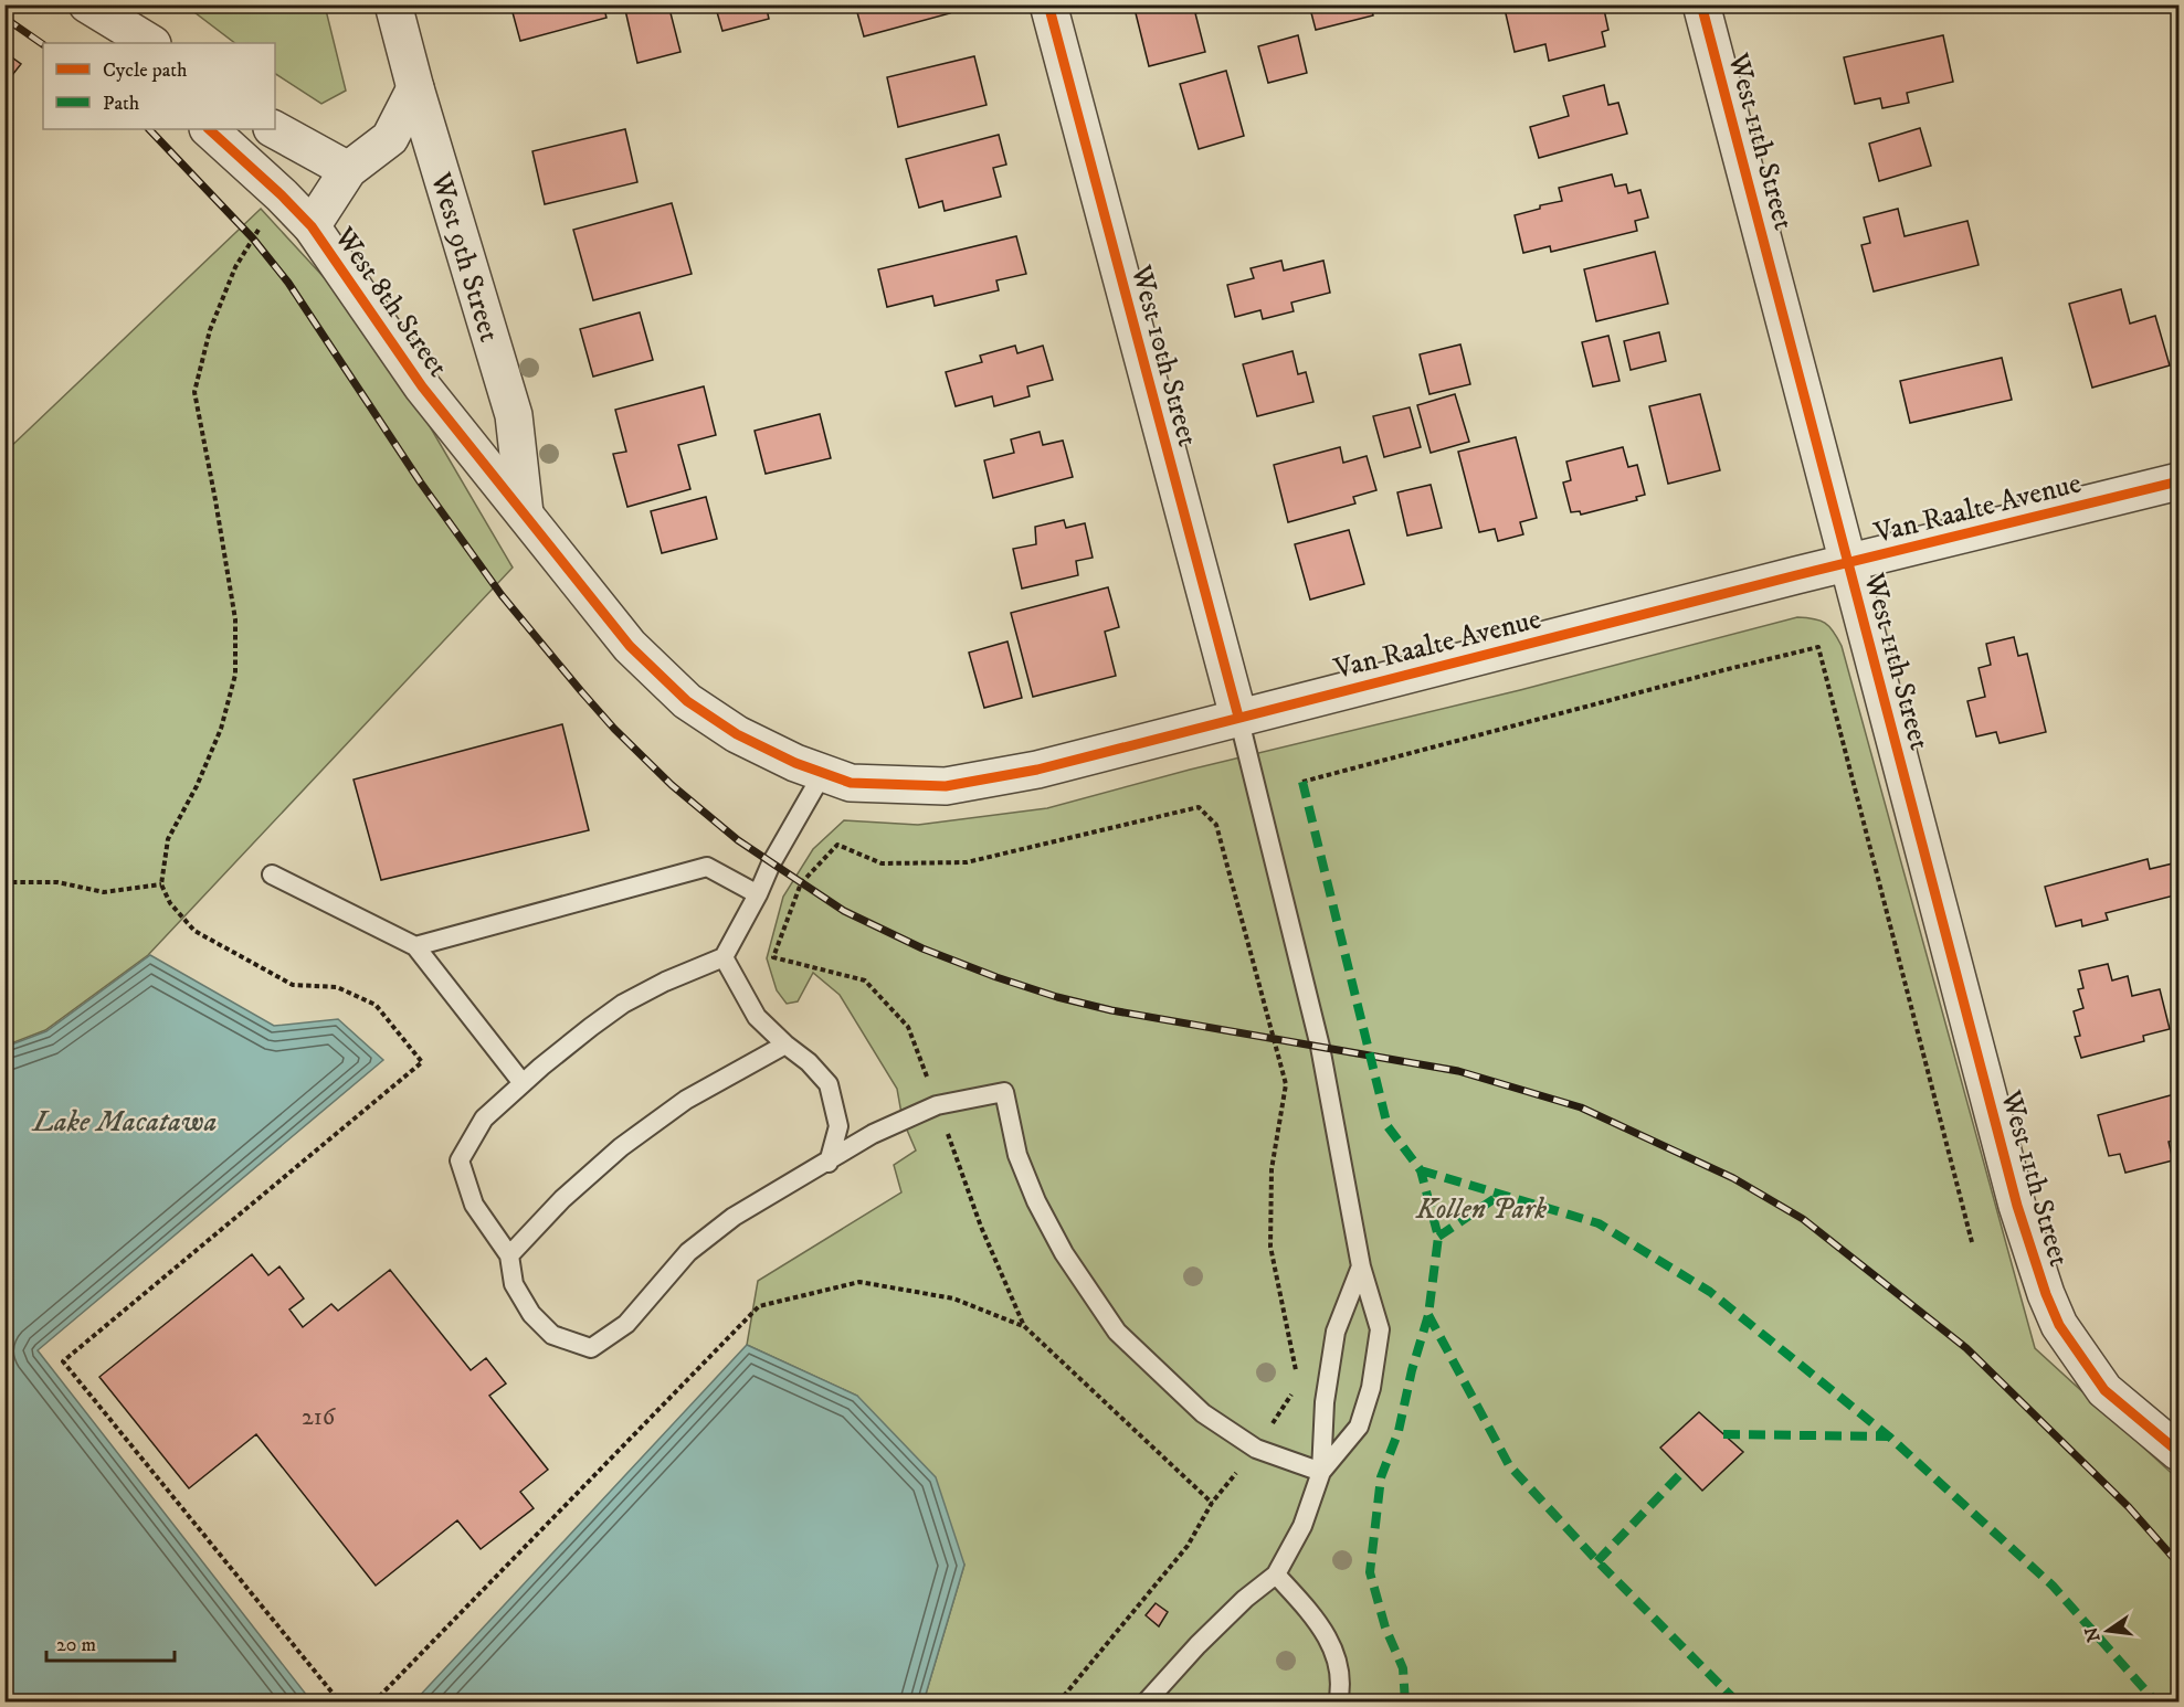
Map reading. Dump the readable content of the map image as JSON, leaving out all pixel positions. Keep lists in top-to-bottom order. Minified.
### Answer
{"streets":{"street":["West 11th Street","West 9th Street","West 8th Street","West 10th Street","Van Raalte Avenue"]},"crossings":[["West 11th Street","Van Raalte Avenue"],["West 9th Street","West 8th Street"],["West 8th Street","Van Raalte Avenue"],["West 10th Street","Van Raalte Avenue"]],"water":["Lake Macatawa"],"parks":["Kollen Park"],"house_numbers":["216"],"legend":["Cycle path","Path"],"scale_bar":"20 m","north":"left"}
